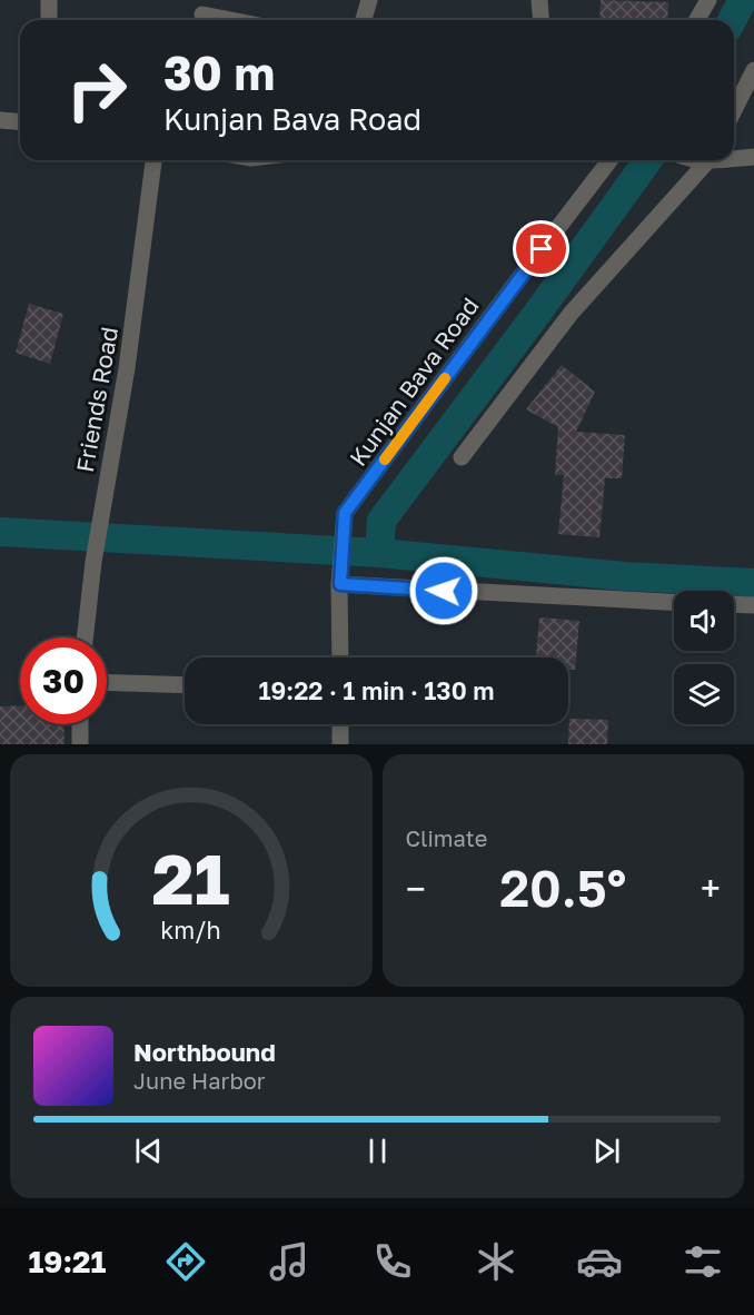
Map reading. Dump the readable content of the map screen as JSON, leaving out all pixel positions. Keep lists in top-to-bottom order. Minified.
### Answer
{"streets":{"street":["Kunjan Bava Road","Friends Road"]},"page":{"turn":["30 m","Kunjan Bava Road"],"limit":"30","trip":"19:22 · 1 min · 130 m","tile":"Climate","heat":["−","20.5°","+"],"song":["Northbound","June Harbor"],"tabs":"19:21","gauge":["21","km/h"]}}
